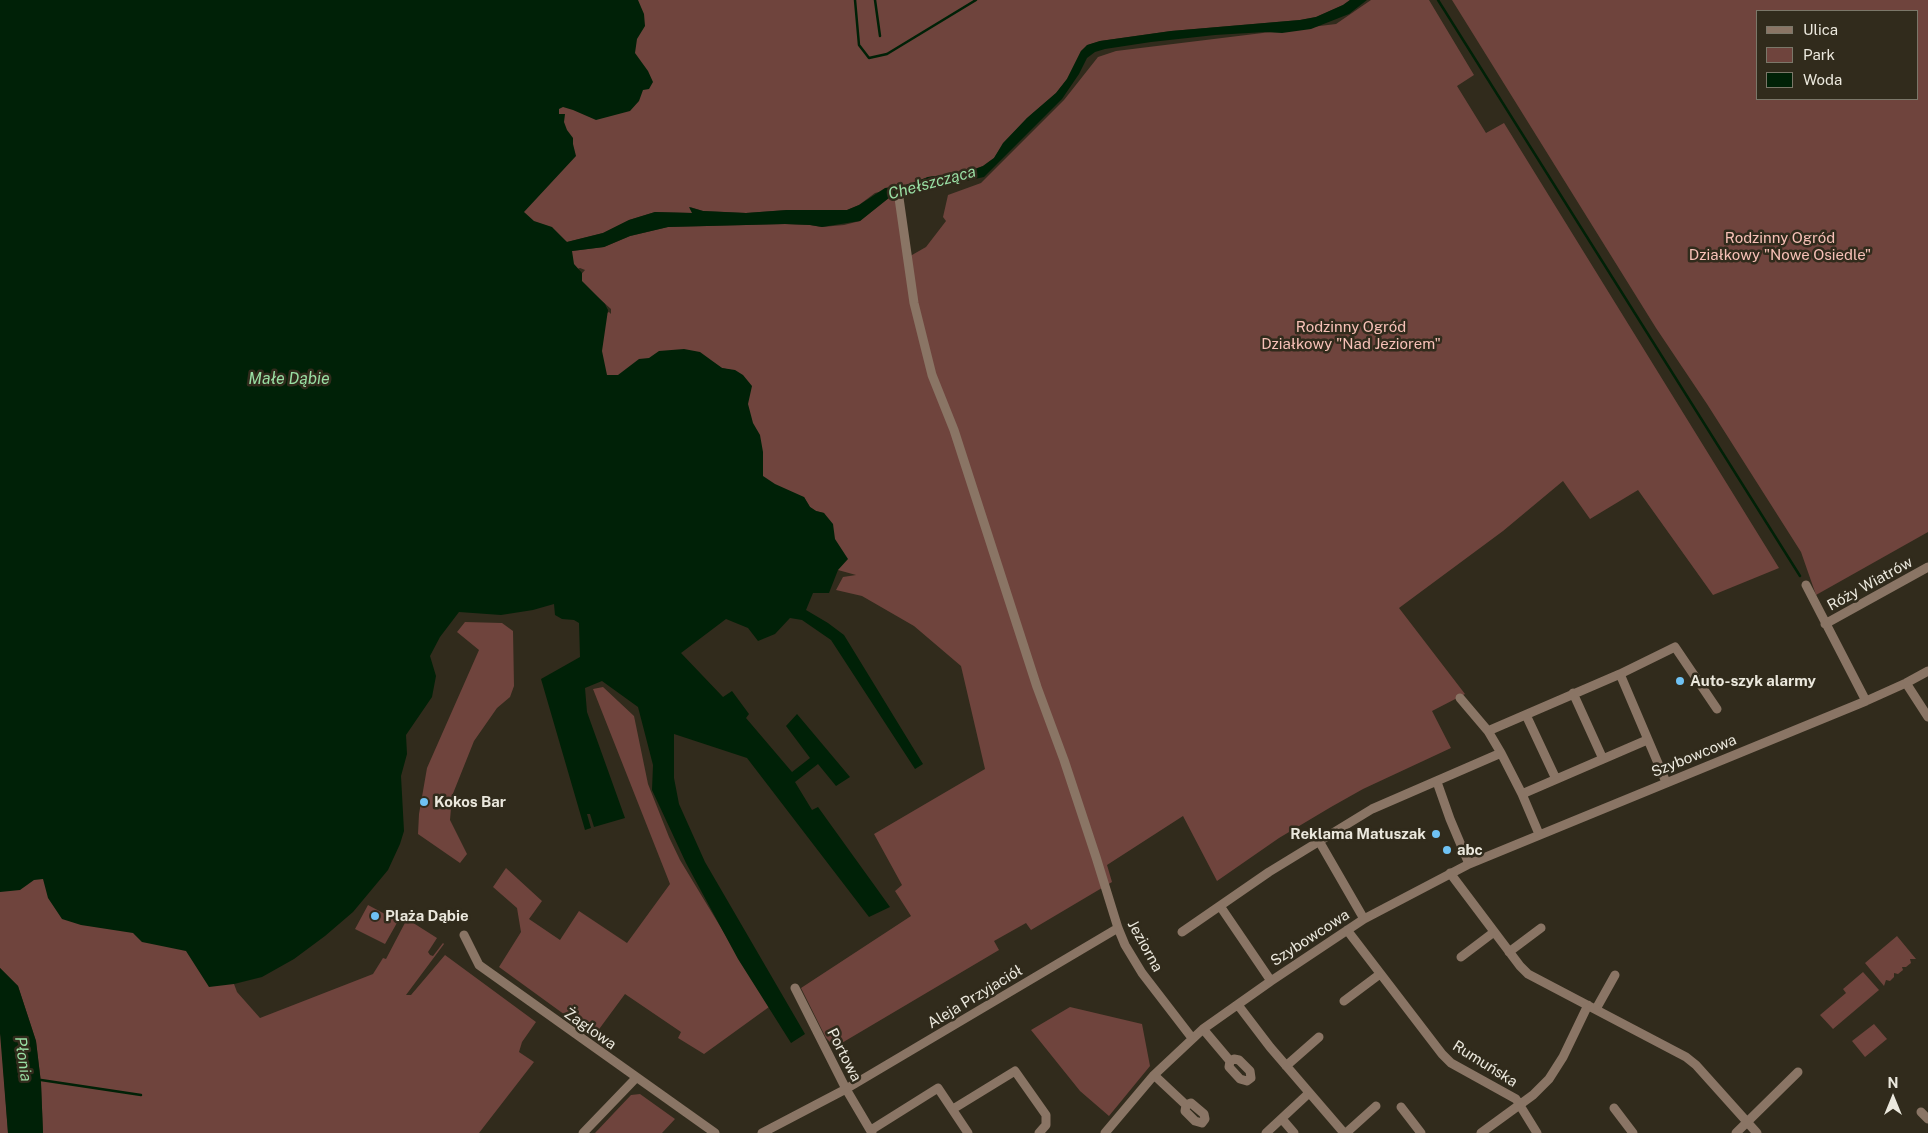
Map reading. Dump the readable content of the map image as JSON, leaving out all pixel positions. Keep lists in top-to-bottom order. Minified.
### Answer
{"streets":{"street":["Róży Wiatrów","Szybowcowa","Jeziorna","Aleja Przyjaciół","Żaglowa","Portowa","Rumuńska"]},"crossings":[["Szybowcowa","Jeziorna"],["Szybowcowa","Rumuńska"],["Jeziorna","Aleja Przyjaciół"],["Aleja Przyjaciół","Portowa"]],"water":["Chełszcząca","Małe Dąbie","Płonia"],"parks":["Rodzinny Ogród Działkowy \"Nowe Osiedle\"","Rodzinny Ogród Działkowy \"Nad Jeziorem\""],"places":["Auto-szyk alarmy","Kokos Bar","Reklama Matuszak","abc","Plaża Dąbie"],"legend":["Ulica","Park","Woda"],"north":"top"}
